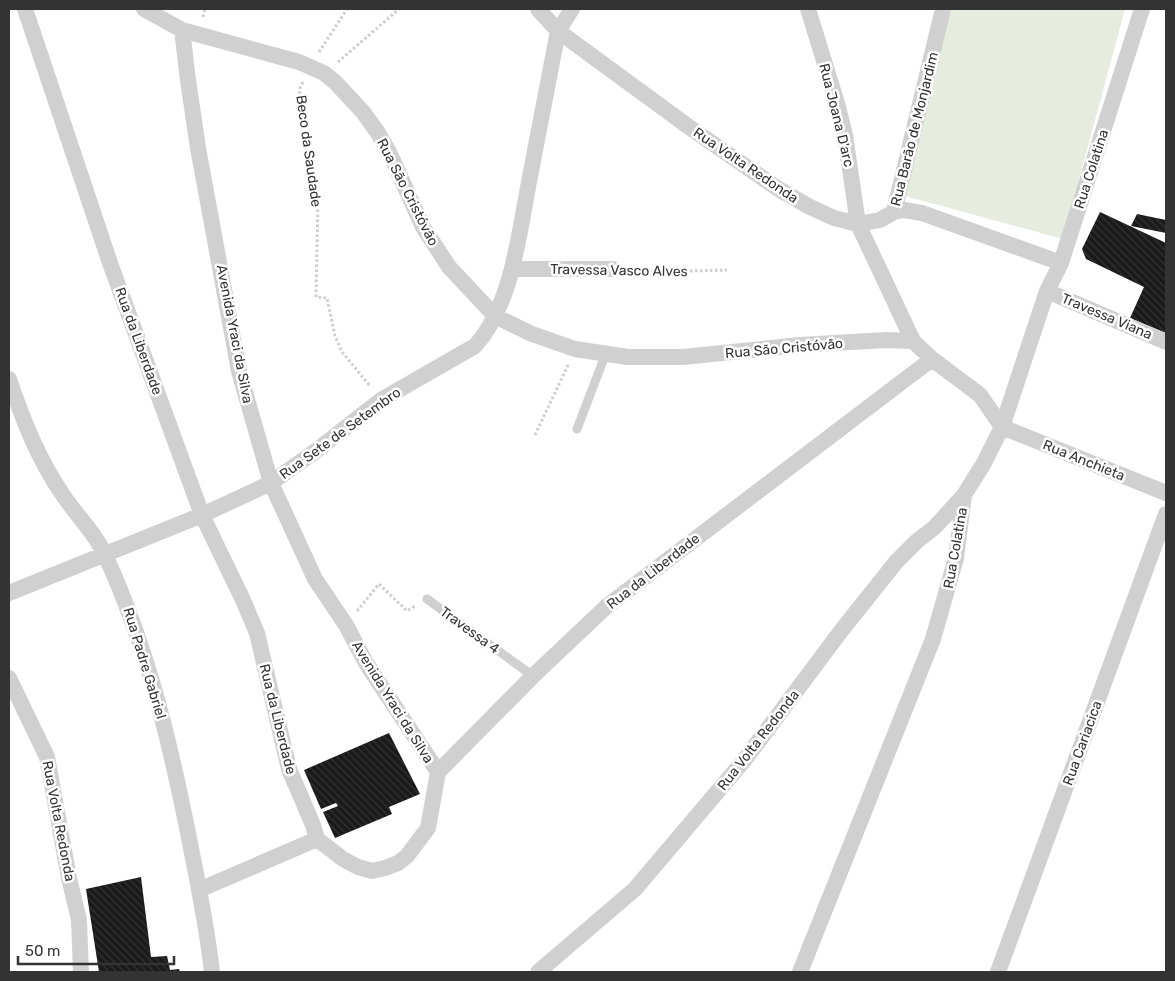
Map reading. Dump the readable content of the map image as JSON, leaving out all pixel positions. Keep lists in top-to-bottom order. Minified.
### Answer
{"streets":{"street":["Rua Joana D'arc","Rua Barão de Monjardim","Rua Volta Redonda","Rua Colatina","Rua São Cristóvão","Travessa Vasco Alves","Travessa Viana","Avenida Yraci da Silva","Rua da Liberdade","Rua Sete de Setembro","Rua Anchieta","Rua Padre Gabriel","Rua Cariacica"],"lane":["Travessa 4"],"path":["Beco da Saudade"]},"crossings":[["Rua Joana D'arc","Rua Barão de Monjardim"],["Rua Joana D'arc","Rua Volta Redonda"],["Rua Barão de Monjardim","Rua Volta Redonda"],["Beco da Saudade","Rua São Cristóvão"],["Beco da Saudade","Rua Sete de Setembro"],["Rua Volta Redonda","Rua Colatina"],["Rua Volta Redonda","Rua Sete de Setembro"],["Rua Colatina","Travessa Viana"],["Rua Colatina","Rua Anchieta"],["Rua São Cristóvão","Avenida Yraci da Silva"],["Rua São Cristóvão","Rua Sete de Setembro"],["Travessa Vasco Alves","Rua Sete de Setembro"],["Avenida Yraci da Silva","Rua da Liberdade"],["Avenida Yraci da Silva","Rua Sete de Setembro"],["Avenida Yraci da Silva","Travessa 4"],["Rua da Liberdade","Rua Sete de Setembro"],["Rua da Liberdade","Travessa 4"],["Rua Sete de Setembro","Rua Padre Gabriel"]],"scale_bar":"50 m"}
